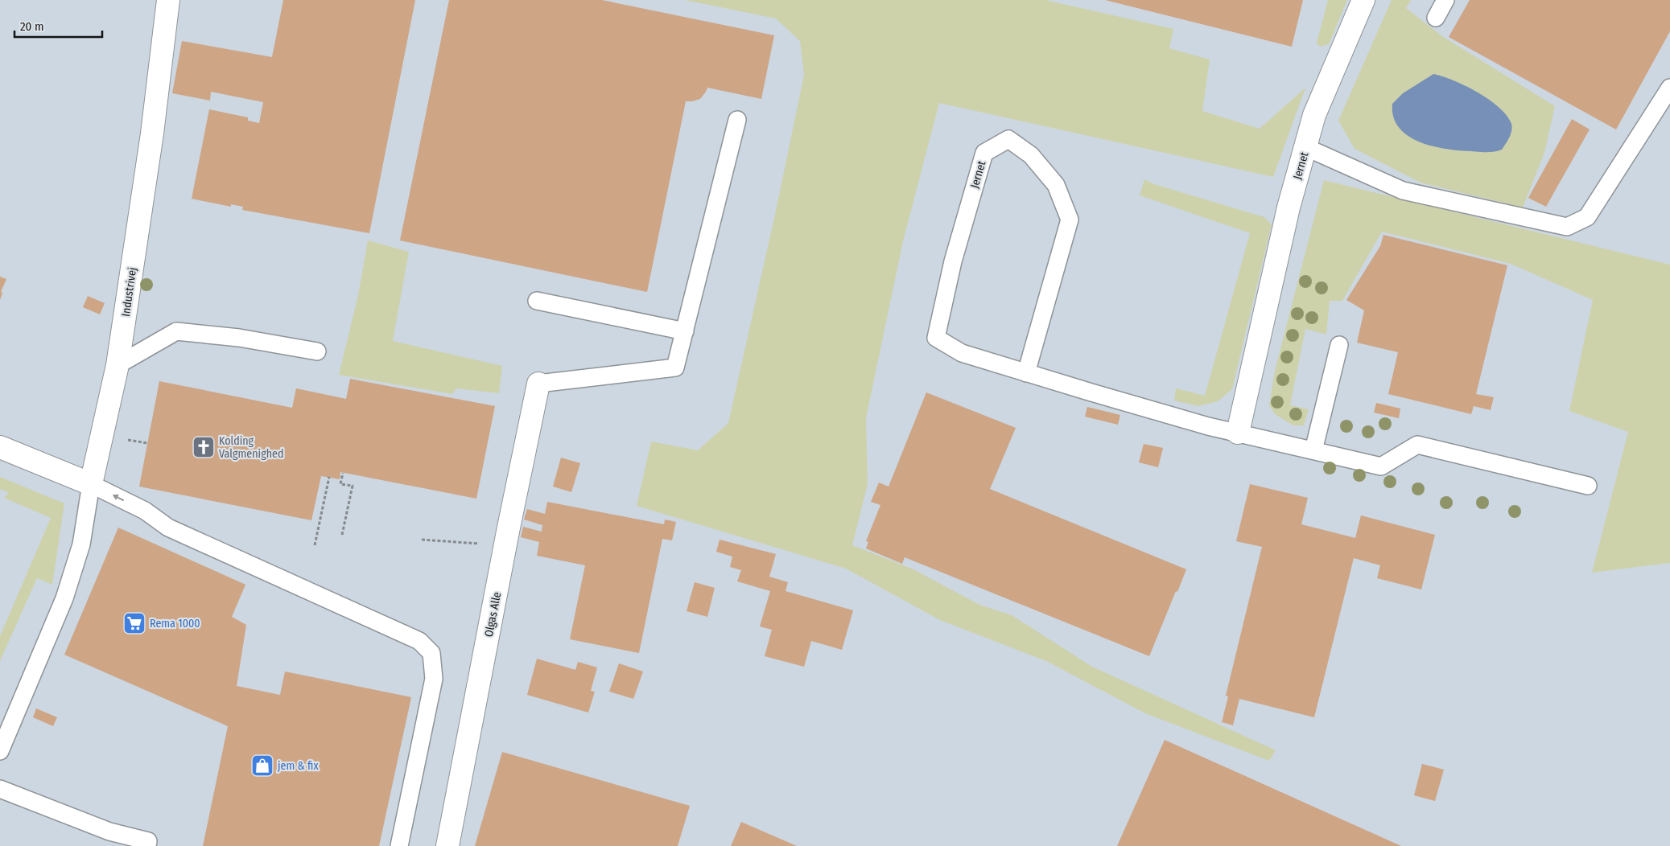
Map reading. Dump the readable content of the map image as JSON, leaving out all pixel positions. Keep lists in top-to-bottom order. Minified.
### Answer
{"streets":{"street":["Jernet","Industrivej","Olgas Alle"]},"places":{"church":["Kolding Valgmenighed"],"supermarket":["Rema 1000"],"shop":["jem & fix"]},"scale_bar":"20 m"}
